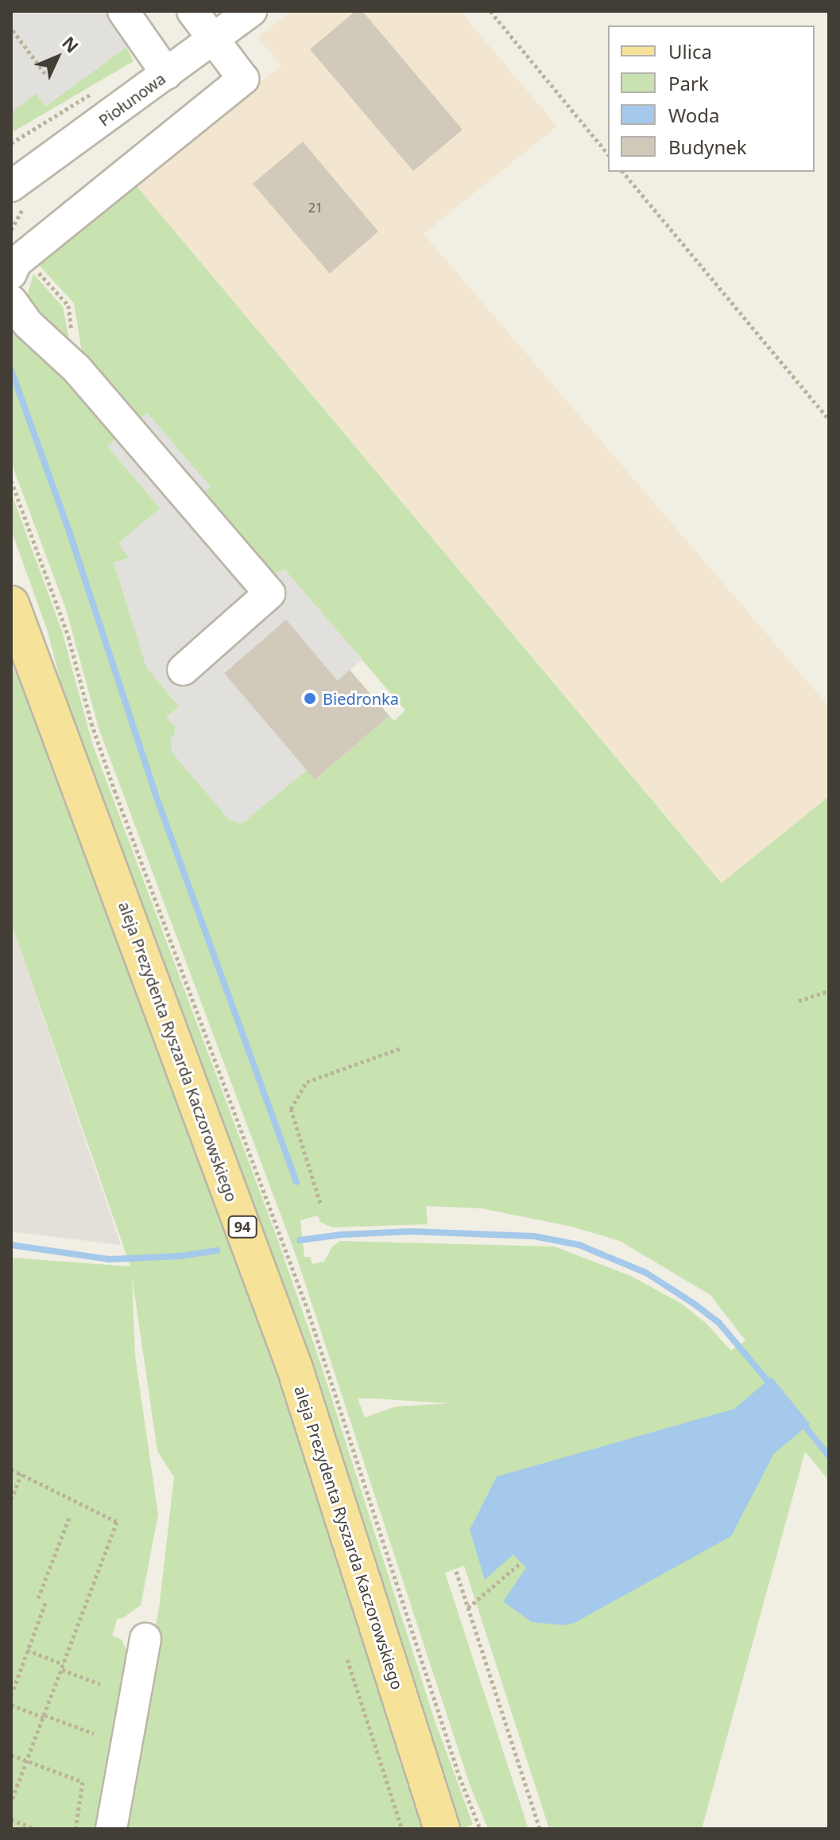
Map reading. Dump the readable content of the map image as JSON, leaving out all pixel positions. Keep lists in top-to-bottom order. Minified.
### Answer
{"streets":{"main road":["aleja Prezydenta Ryszarda Kaczorowskiego","94"],"street":["Piołunowa"]},"places":["Biedronka"],"house_numbers":["21"],"legend":["Ulica","Park","Woda","Budynek"],"north":"top right"}
